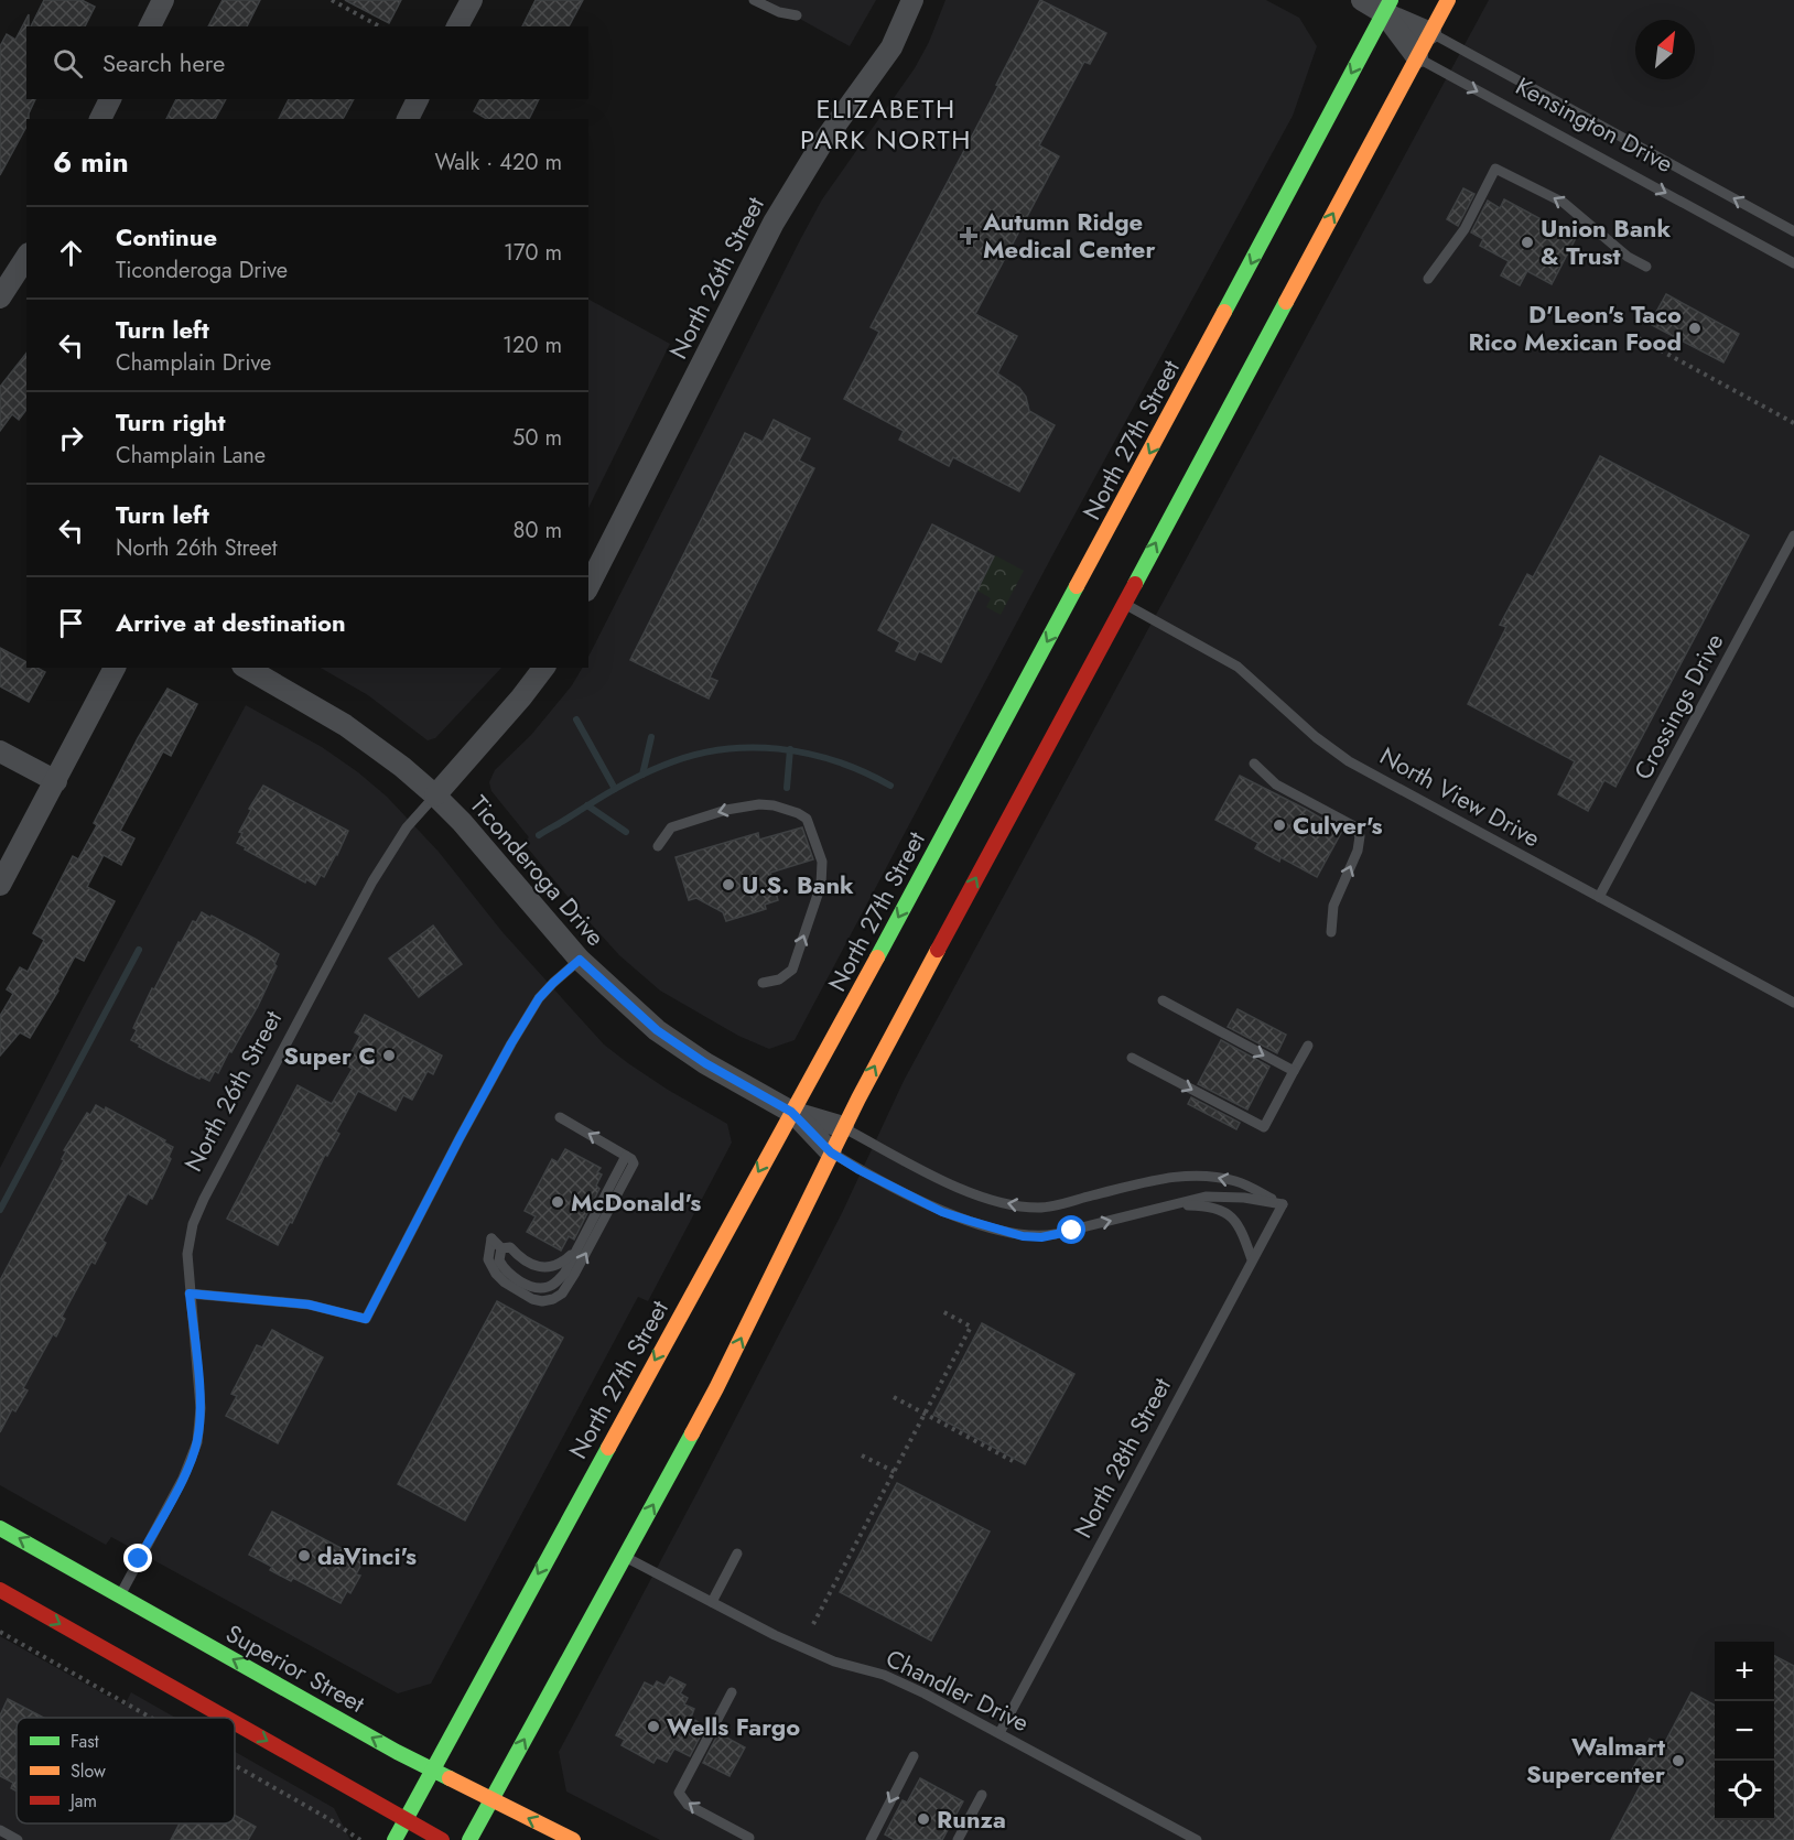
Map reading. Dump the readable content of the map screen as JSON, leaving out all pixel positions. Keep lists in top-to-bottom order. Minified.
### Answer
{"streets":{"main road":["North 27th Street","Superior Street"],"street":["Kensington Drive","North 26th Street","Ticonderoga Drive"],"lane":["Crossings Drive","North View Drive","North 28th Street","Chandler Drive"]},"crossings":[["Kensington Drive","North 27th Street"],["North 26th Street","Ticonderoga Drive"],["North 26th Street","Superior Street"],["North 27th Street","Ticonderoga Drive"],["North 27th Street","Superior Street"],["Crossings Drive","North View Drive"],["Ticonderoga Drive","North 28th Street"],["North 28th Street","Chandler Drive"]],"districts":["ELIZABETH PARK NORTH"],"places":{"health":["Autumn Ridge Medical Center"],"other":["Union Bank & Trust","D'Leon's Taco Rico Mexican Food","Culver's","U.S. Bank","Super C","McDonald's","daVinci's","Wells Fargo","Walmart Supercenter","Runza"]},"legend":["Fast","Slow","Jam"],"north":"top right","page":{"search":"Search here","heading":["6 min","Walk · 420 m"],"list":[["Continue","Ticonderoga Drive","170 m"],["Turn left","Champlain Drive","120 m"],["Turn right","Champlain Lane","50 m"],["Turn left","North 26th Street","80 m"],"Arrive at destination"],"map_buttons":["+","−"]}}
